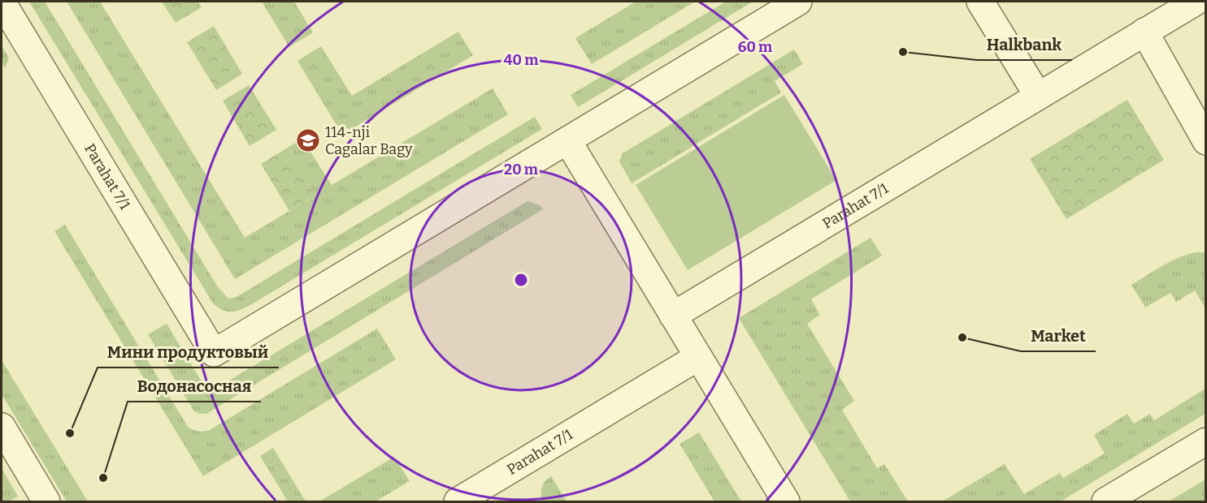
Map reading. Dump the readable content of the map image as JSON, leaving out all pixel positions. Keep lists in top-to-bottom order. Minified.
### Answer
{"streets":{"street":["Parahat 7/1"]},"places":{"other":["Halkbank","Market","Мини продуктовый","Водонасосная"],"school or university":["114-nji Cagalar Bagy"]},"rings":["60 m","40 m","20 m"]}
